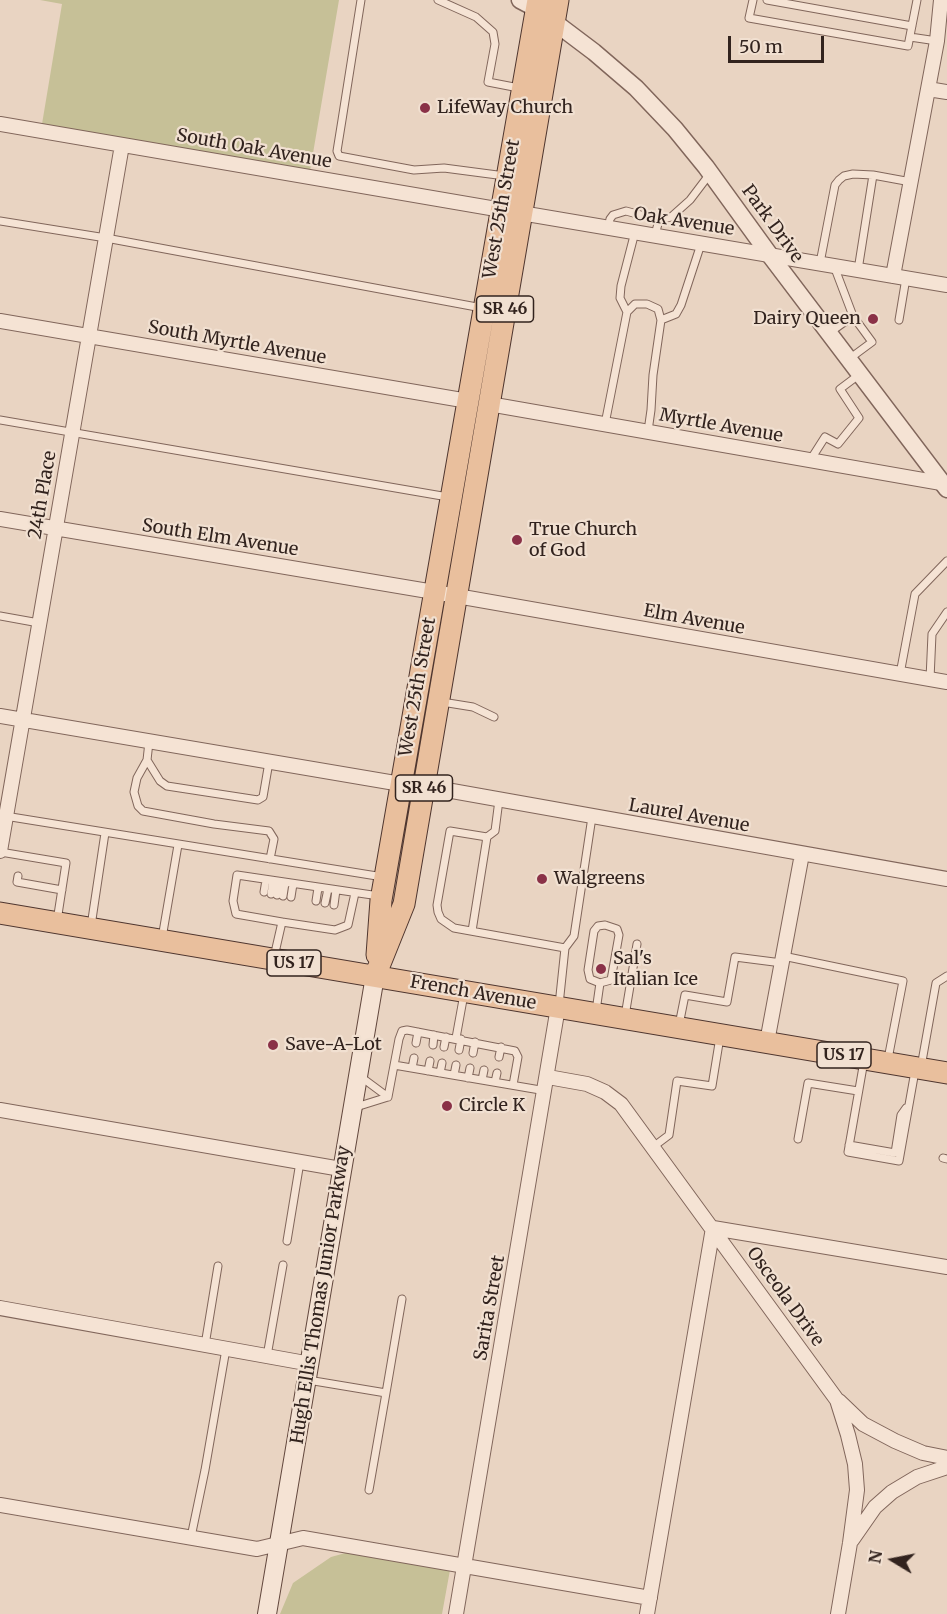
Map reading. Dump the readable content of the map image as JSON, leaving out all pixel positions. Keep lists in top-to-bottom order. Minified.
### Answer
{"streets":{"main road":["West 25th Street","SR 46","US 17","French Avenue","Hugh Ellis Thomas Junior Parkway"],"street":["South Oak Avenue","Oak Avenue","Park Drive","South Myrtle Avenue","Myrtle Avenue","24th Place","South Elm Avenue","Elm Avenue","Laurel Avenue","Osceola Drive","Sarita Street"]},"crossings":[["South Oak Avenue","West 25th Street"],["South Oak Avenue","Oak Avenue"],["South Oak Avenue","24th Place"],["West 25th Street","Oak Avenue"],["West 25th Street","Park Drive"],["West 25th Street","SR 46"],["West 25th Street","South Myrtle Avenue"],["West 25th Street","Myrtle Avenue"],["West 25th Street","South Elm Avenue"],["West 25th Street","Elm Avenue"],["West 25th Street","Laurel Avenue"],["West 25th Street","French Avenue"],["West 25th Street","Hugh Ellis Thomas Junior Parkway"],["Oak Avenue","Park Drive"],["Park Drive","SR 46"],["Park Drive","Myrtle Avenue"],["South Myrtle Avenue","Myrtle Avenue"],["South Myrtle Avenue","24th Place"],["24th Place","South Elm Avenue"],["South Elm Avenue","Elm Avenue"],["French Avenue","Hugh Ellis Thomas Junior Parkway"],["French Avenue","Sarita Street"],["Osceola Drive","Sarita Street"]],"places":["LifeWay Church","Dairy Queen","True Church of God","Walgreens","Sal's Italian Ice","Save-A-Lot","Circle K"],"scale_bar":"50 m","north":"left"}
